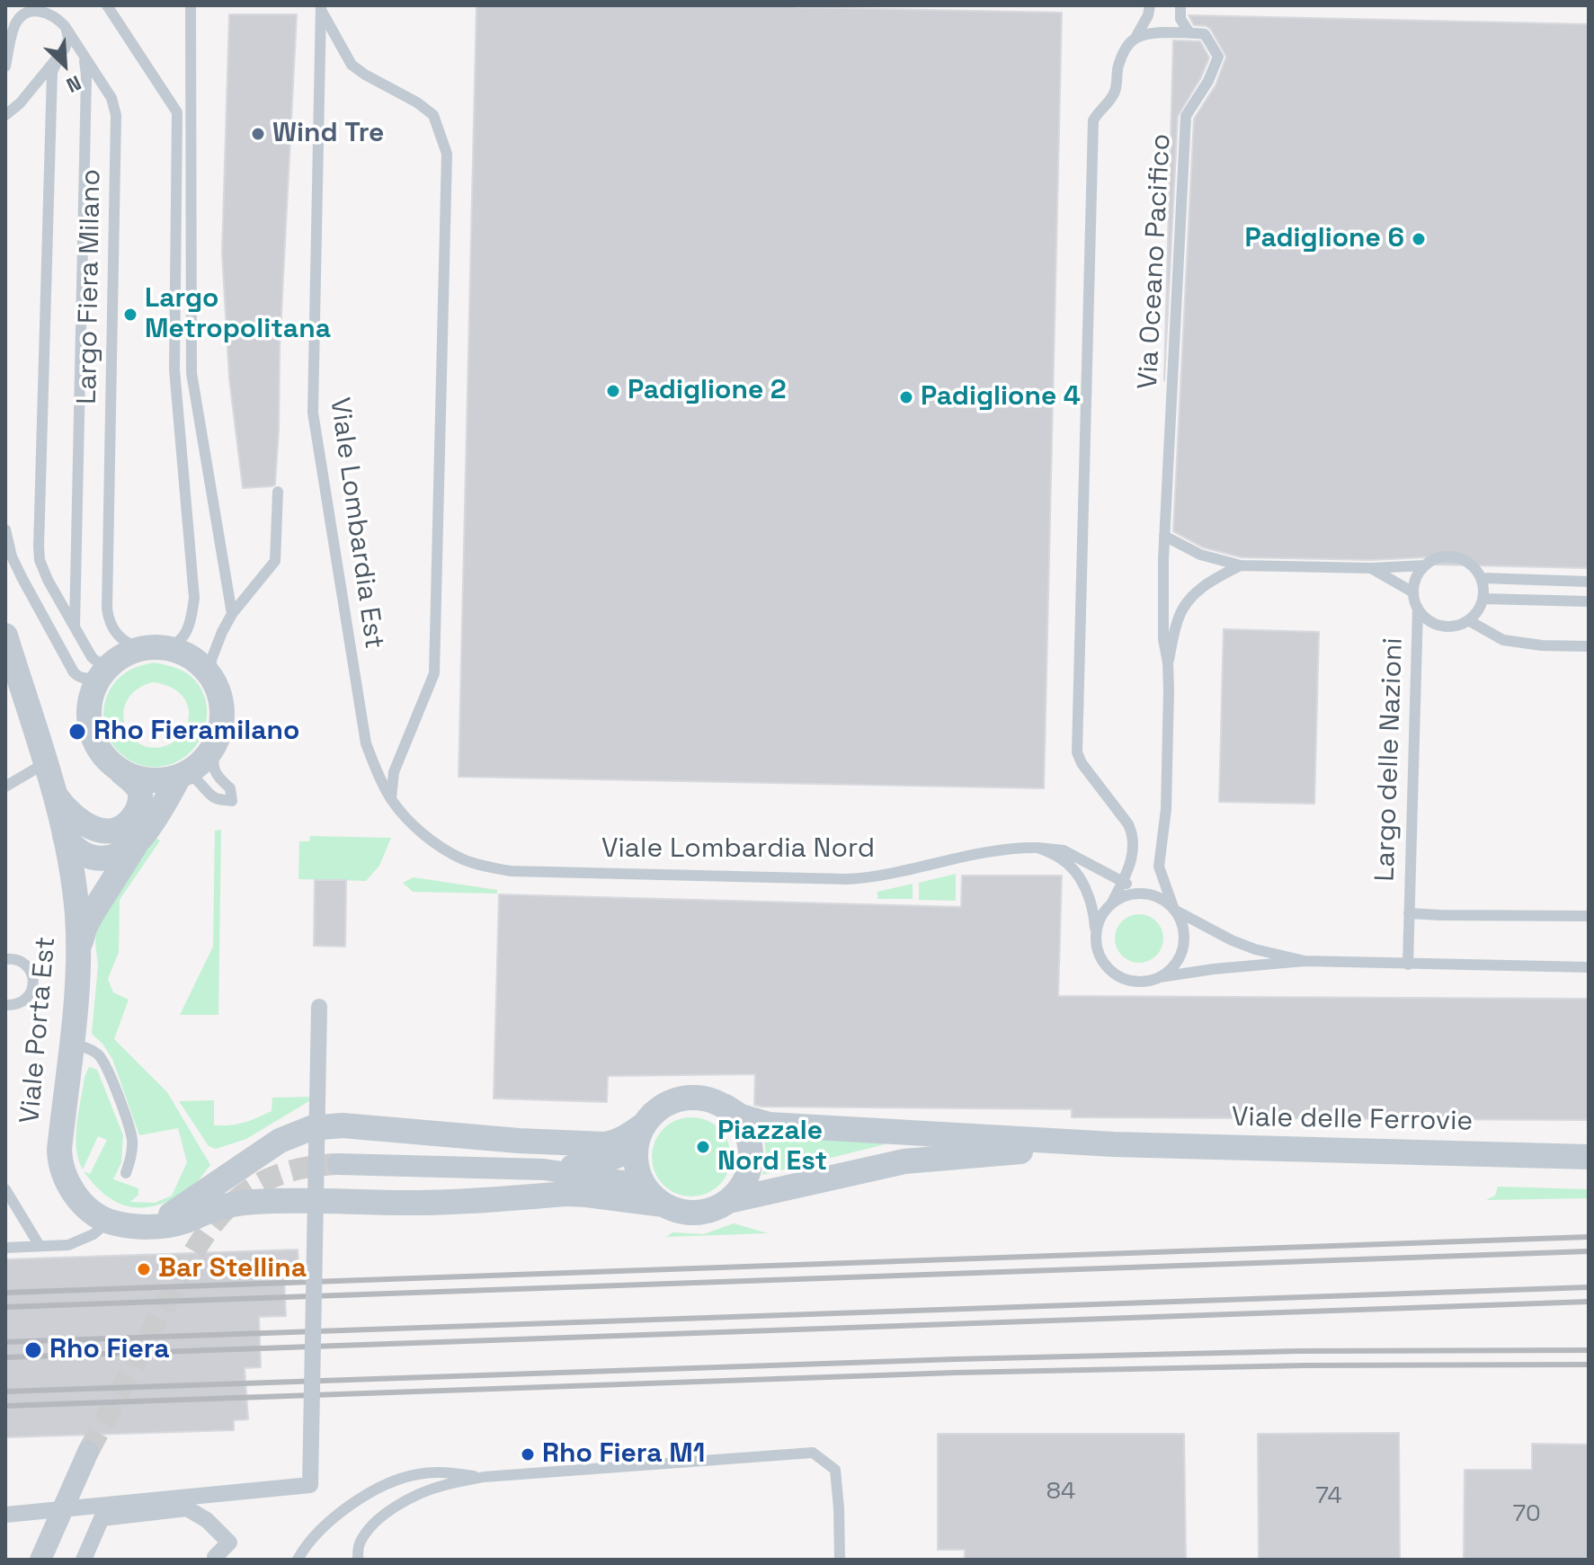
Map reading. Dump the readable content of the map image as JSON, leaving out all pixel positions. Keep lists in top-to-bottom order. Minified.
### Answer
{"streets":{"street":["Viale Porta Est","Viale delle Ferrovie"],"lane":["Via Oceano Pacifico","Largo Fiera Milano","Viale Lombardia Est","Largo delle Nazioni","Viale Lombardia Nord"]},"crossings":[["Via Oceano Pacifico","Viale Lombardia Nord"],["Viale Lombardia Est","Viale Lombardia Nord"]],"places":["Wind Tre","Padiglione 6","Largo Metropolitana","Padiglione 2","Padiglione 4","Rho Fieramilano","Piazzale Nord Est","Bar Stellina","Rho Fiera","Rho Fiera M1"],"house_numbers":["84","74","70"],"north":"bottom right"}
